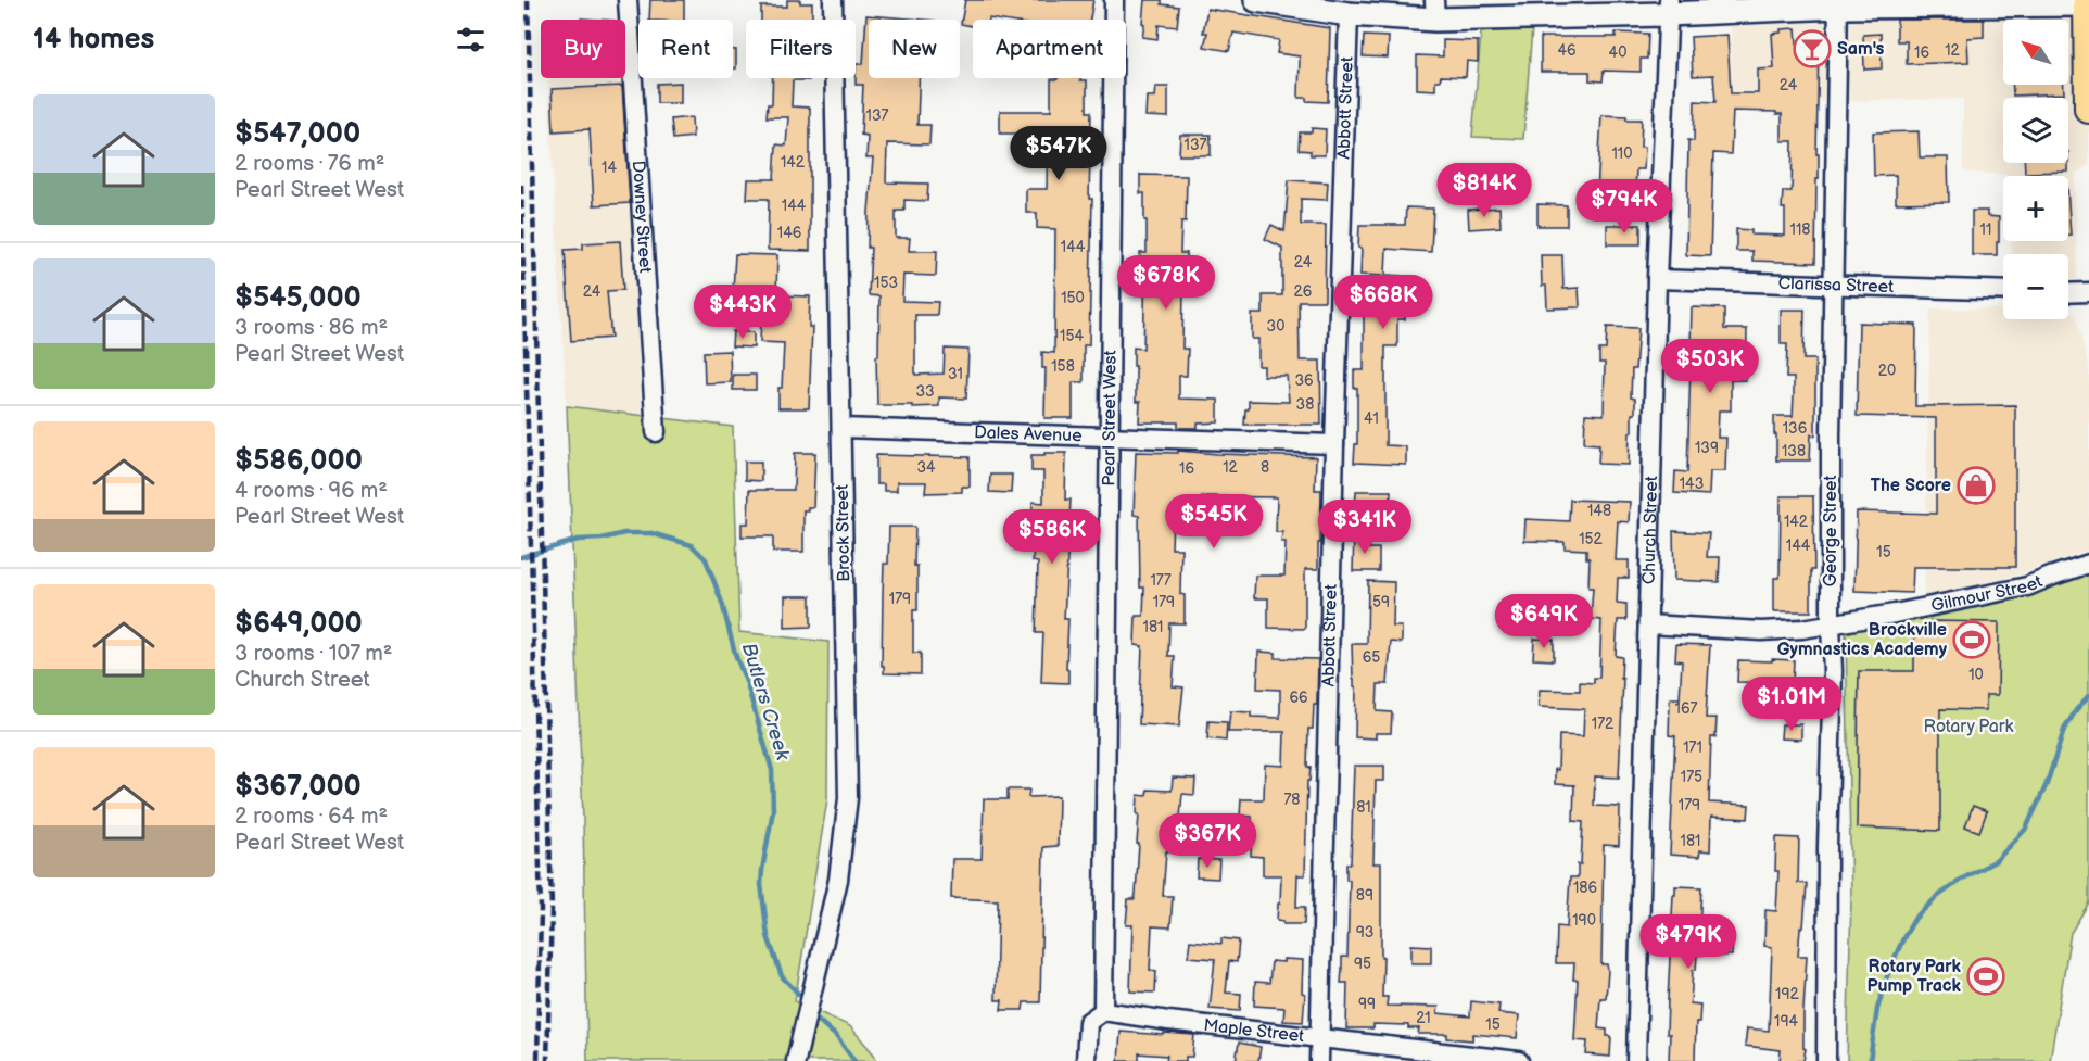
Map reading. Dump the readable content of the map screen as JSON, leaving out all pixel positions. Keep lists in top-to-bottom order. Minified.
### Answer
{"streets":{"street":["Abbott Street","Downey Street","Clarissa Street","Pearl Street West","Dales Avenue","Church Street","George Street","Brock Street","Gilmour Street","Maple Street"]},"crossings":[["Abbott Street","Dales Avenue"],["Abbott Street","Maple Street"],["Clarissa Street","Church Street"],["Clarissa Street","George Street"],["Pearl Street West","Dales Avenue"],["Pearl Street West","Maple Street"],["Dales Avenue","Brock Street"],["Church Street","Gilmour Street"],["George Street","Gilmour Street"]],"water":["Butlers Creek"],"parks":["Rotary Park"],"places":{"bar":["Sam's"],"shop":["The Score"],"sports":["Brockville Gymnastics Academy","Rotary Park Pump Track"]},"house_numbers":["46","12","40","16","24","137","137","110","142","14","144","118","11","146","144","24","153","24","26","150","30","154","158","20","31","36","33","38","41","136","139","138","34","12","8","16","143","148","142","152","144","15","177","179","179","59","181","65","10","66","167","172","171","175","78","179","81","181","186","89","190","93","95","192","99","21","194","15"],"north":"top left","page":{"heading":"14 homes","map_buttons":["+","−"],"chip":["Buy","Rent","Filters","New","Apartment"],"list":[{"name":"$547,000","note":"2 rooms · 76 m² · Pearl Street West"},{"name":"$545,000","note":"3 rooms · 86 m² · Pearl Street West"},{"name":"$586,000","note":"4 rooms · 96 m² · Pearl Street West"},{"name":"$649,000","note":"3 rooms · 107 m² · Church Street"},{"name":"$367,000","note":"2 rooms · 64 m² · Pearl Street West"}],"price":["$547K","$814K","$794K","$678K","$668K","$443K","$503K","$545K","$341K","$586K","$649K","$1.01M","$367K","$479K"]}}
